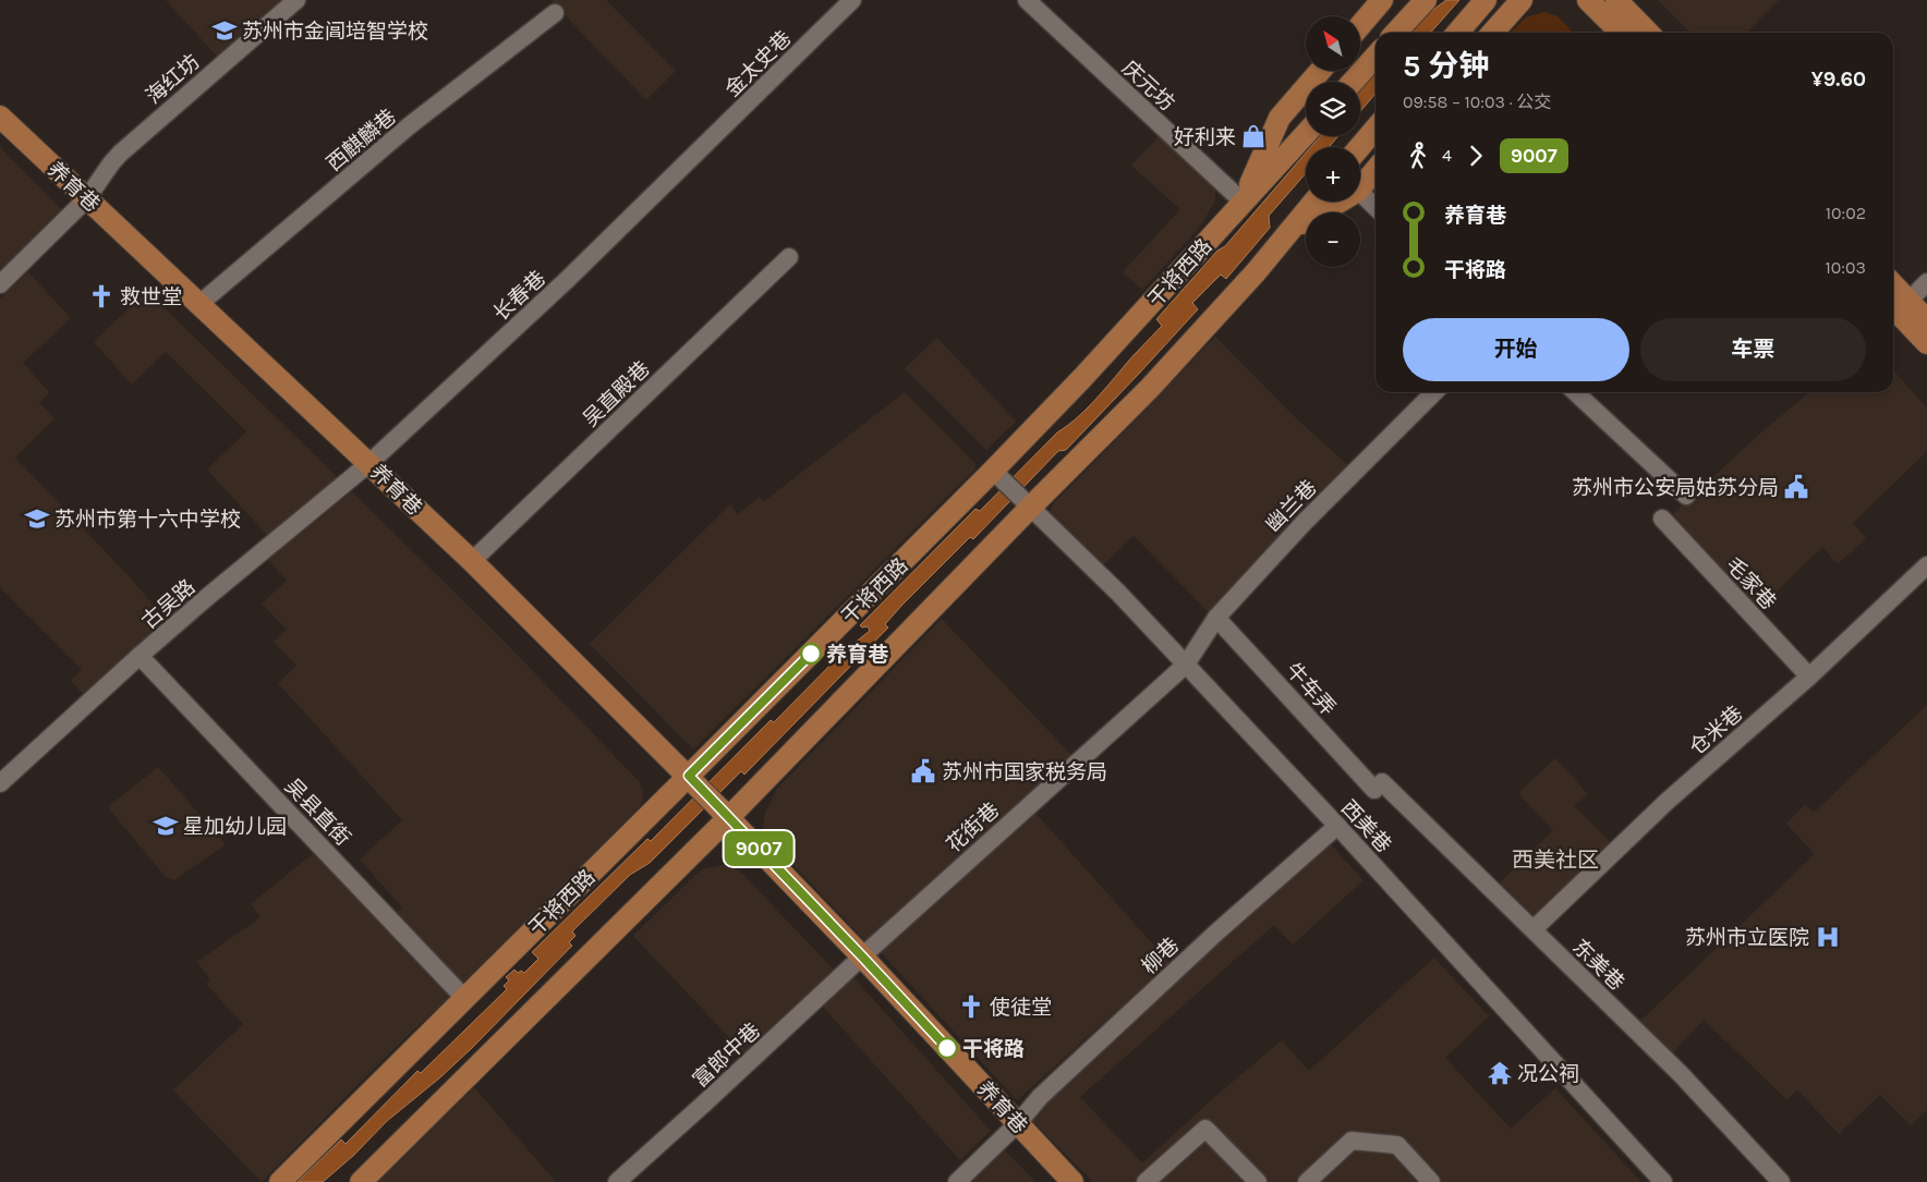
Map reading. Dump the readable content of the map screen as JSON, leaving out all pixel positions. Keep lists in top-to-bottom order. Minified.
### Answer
{"streets":{"main road":["养育巷","干将西路"],"street":["金太史巷","海红坊","庆元坊","西麒麟巷","长春巷","吴直殿巷","幽兰巷","毛家巷","古吴路","牛车弄","仓米巷","吴县直街","西美巷","花街巷","柳巷","东美巷","富郎中巷"]},"crossings":[["金太史巷","长春巷"],["海红坊","养育巷"],["庆元坊","干将西路"],["西麒麟巷","养育巷"],["养育巷","干将西路"],["养育巷","长春巷"],["养育巷","吴直殿巷"],["养育巷","古吴路"],["养育巷","花街巷"],["养育巷","柳巷"],["养育巷","富郎中巷"],["干将西路","吴县直街"],["干将西路","西美巷"],["长春巷","古吴路"],["幽兰巷","牛车弄"],["幽兰巷","西美巷"],["幽兰巷","花街巷"],["毛家巷","仓米巷"],["古吴路","吴县直街"],["牛车弄","东美巷"],["仓米巷","东美巷"],["西美巷","花街巷"],["西美巷","柳巷"],["花街巷","富郎中巷"]],"districts":["西美社区"],"places":{"school or university":["苏州市金阊培智学校","苏州市第十六中学校","星加幼儿园"],"shop":["好利来"],"church":["救世堂","使徒堂"],"public building":["苏州市公安局姑苏分局","苏州市国家税务局"],"other":["养育巷","干将路"],"hospital":["苏州市立医院"],"temple":["况公祠"]},"lines":["bus line 9007"],"north":"top left","page":{"on_map":"9007","map_buttons":["+","−"],"heading":["5 分钟","09:58 – 10:03 · 公交","¥9.60"],"legs":["4","9007"],"list":[{"name":"养育巷","value":"10:02"},{"name":"干将路","value":"10:03"}],"buttons":["开始","车票"]}}
